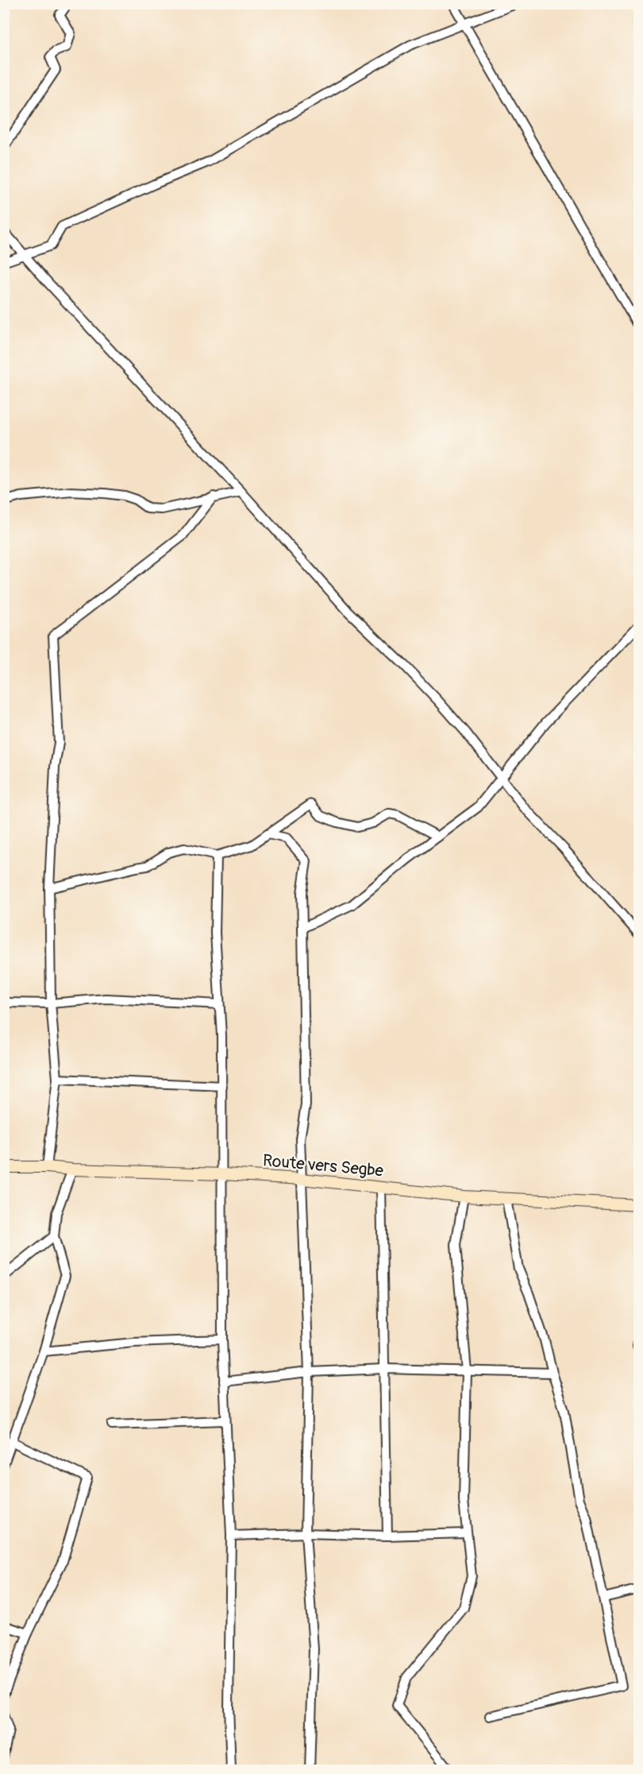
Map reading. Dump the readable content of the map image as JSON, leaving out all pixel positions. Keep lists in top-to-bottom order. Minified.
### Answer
{"streets":{"main road":["Route vers Segbe"]}}
